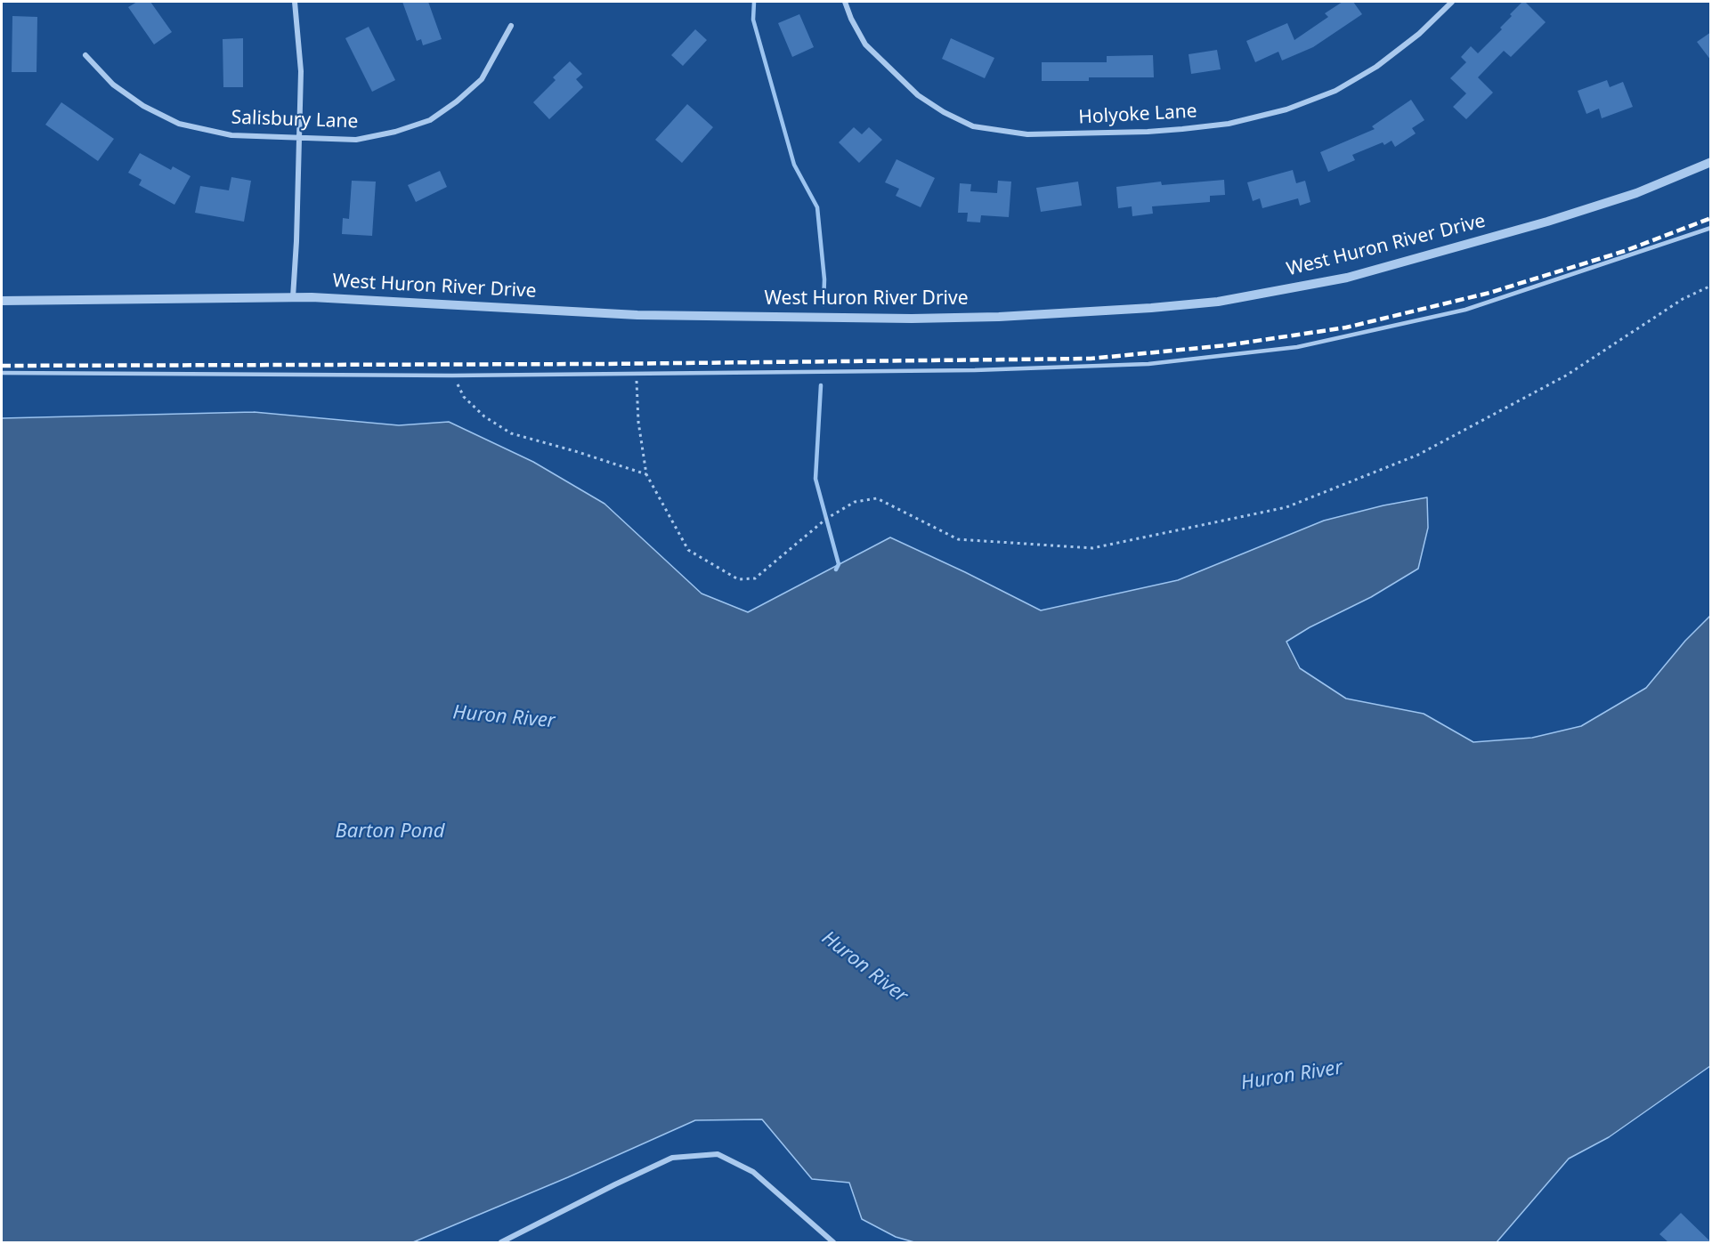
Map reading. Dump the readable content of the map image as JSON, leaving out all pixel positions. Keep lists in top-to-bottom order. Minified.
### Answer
{"streets":{"street":["Holyoke Lane","Salisbury Lane","West Huron River Drive"]},"water":["Huron River","Barton Pond"]}
